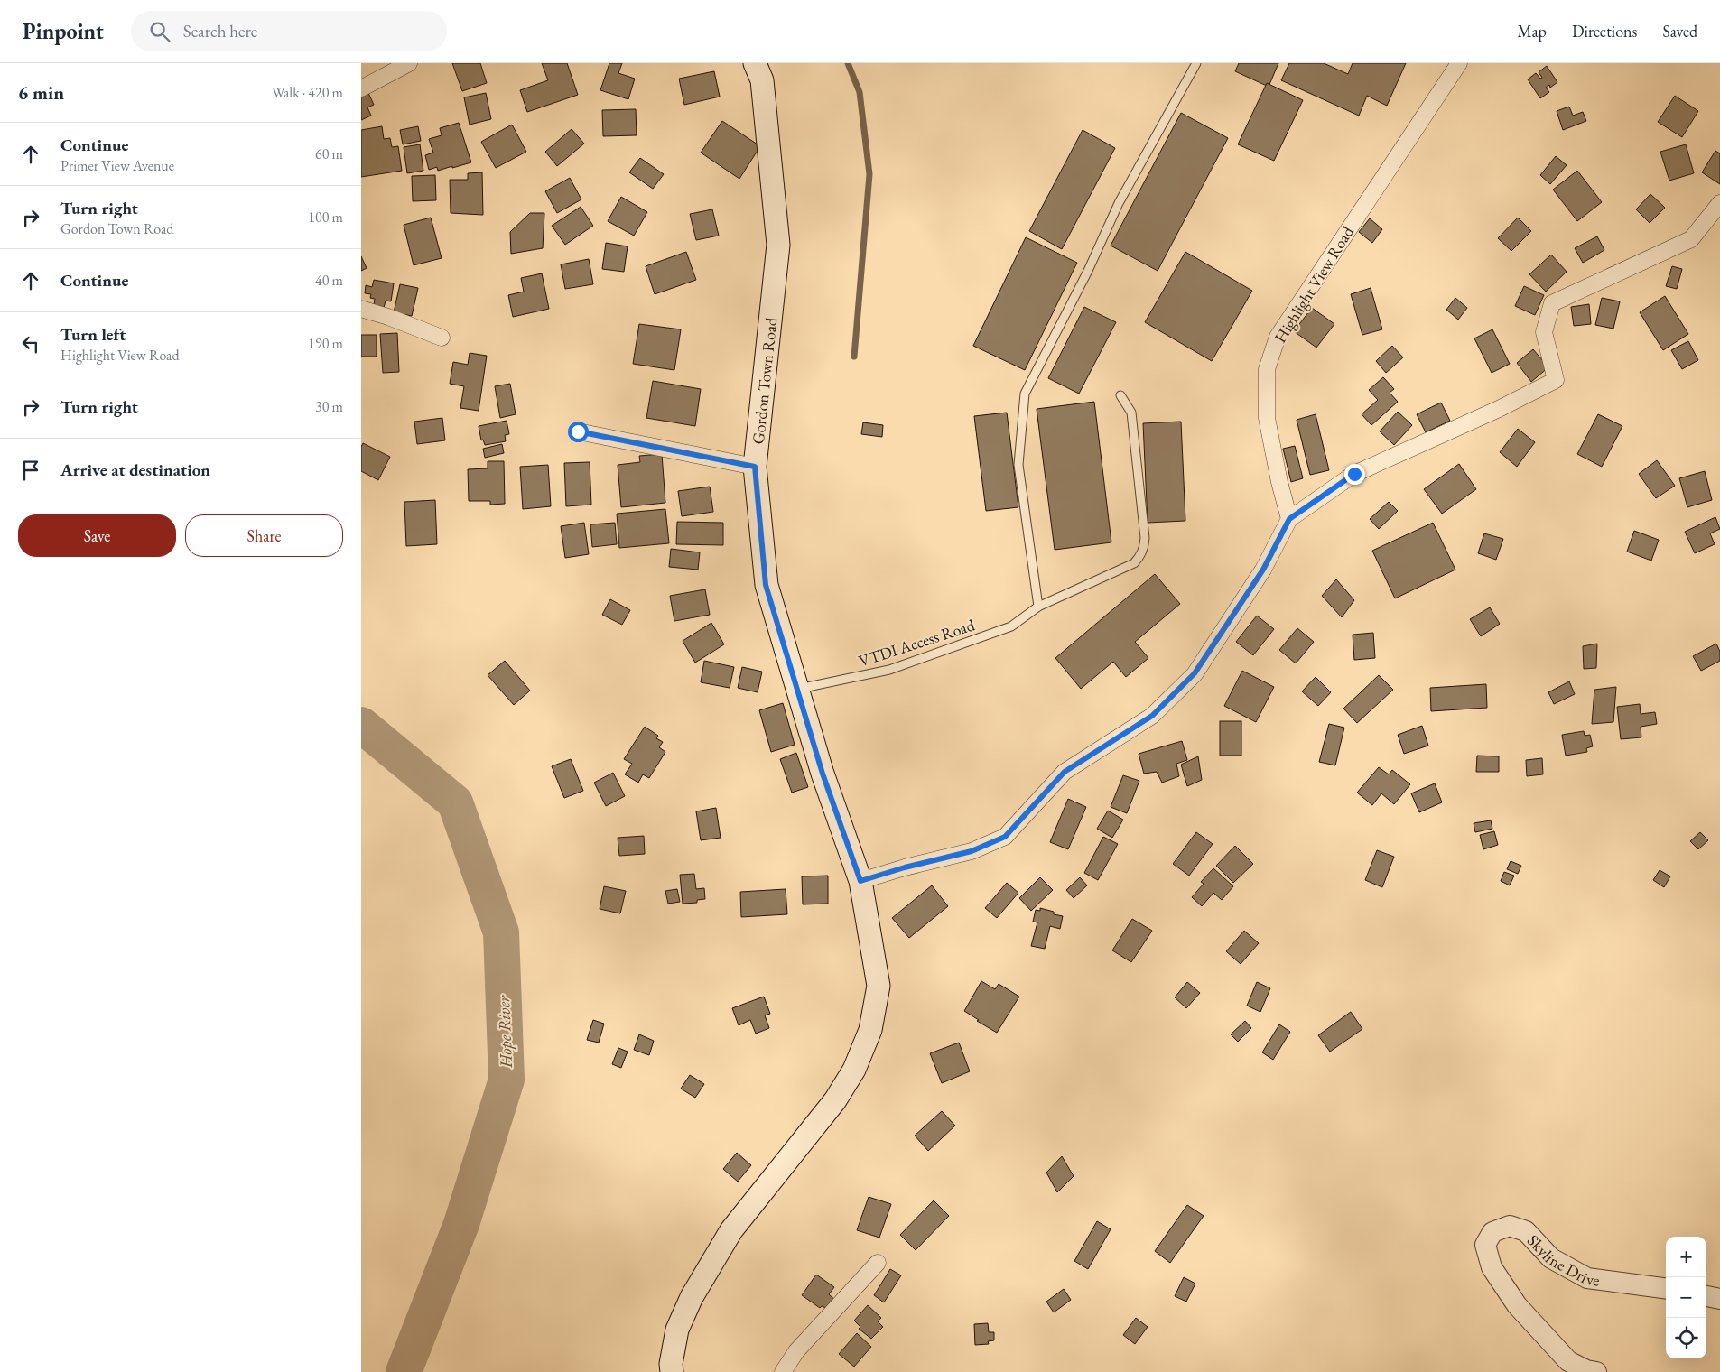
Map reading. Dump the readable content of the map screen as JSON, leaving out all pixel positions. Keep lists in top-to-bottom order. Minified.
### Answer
{"streets":{"main road":["Gordon Town Road"],"street":["Highlight View Road","Skyline Drive"],"lane":["VTDI Access Road"]},"crossings":[["Gordon Town Road","VTDI Access Road"]],"water":["Hope River"],"page":{"header":"Pinpoint","search":"Search here","nav":["Map","Directions","Saved"],"heading":["6 min","Walk · 420 m"],"list":[["Continue","Primer View Avenue","60 m"],["Turn right","Gordon Town Road","100 m"],["Continue","40 m"],["Turn left","Highlight View Road","190 m"],["Turn right","30 m"],"Arrive at destination"],"buttons":["Save","Share"],"map_buttons":["+","−"]}}
